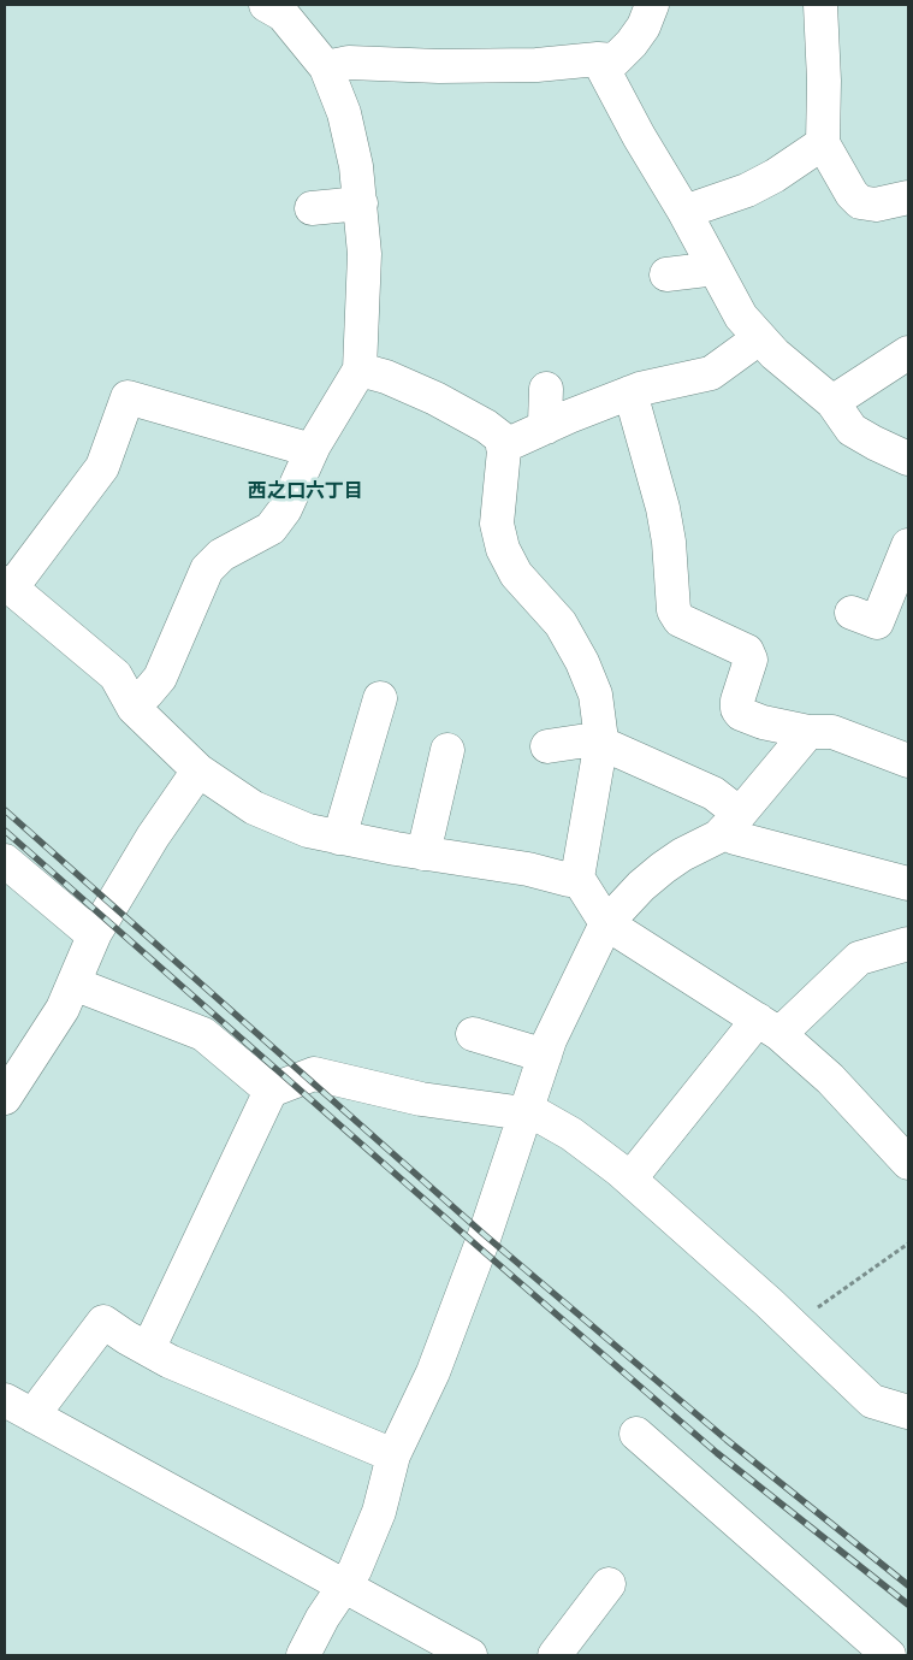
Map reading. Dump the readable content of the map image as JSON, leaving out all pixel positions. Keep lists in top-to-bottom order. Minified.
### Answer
{"districts":["西之口六丁目"]}
